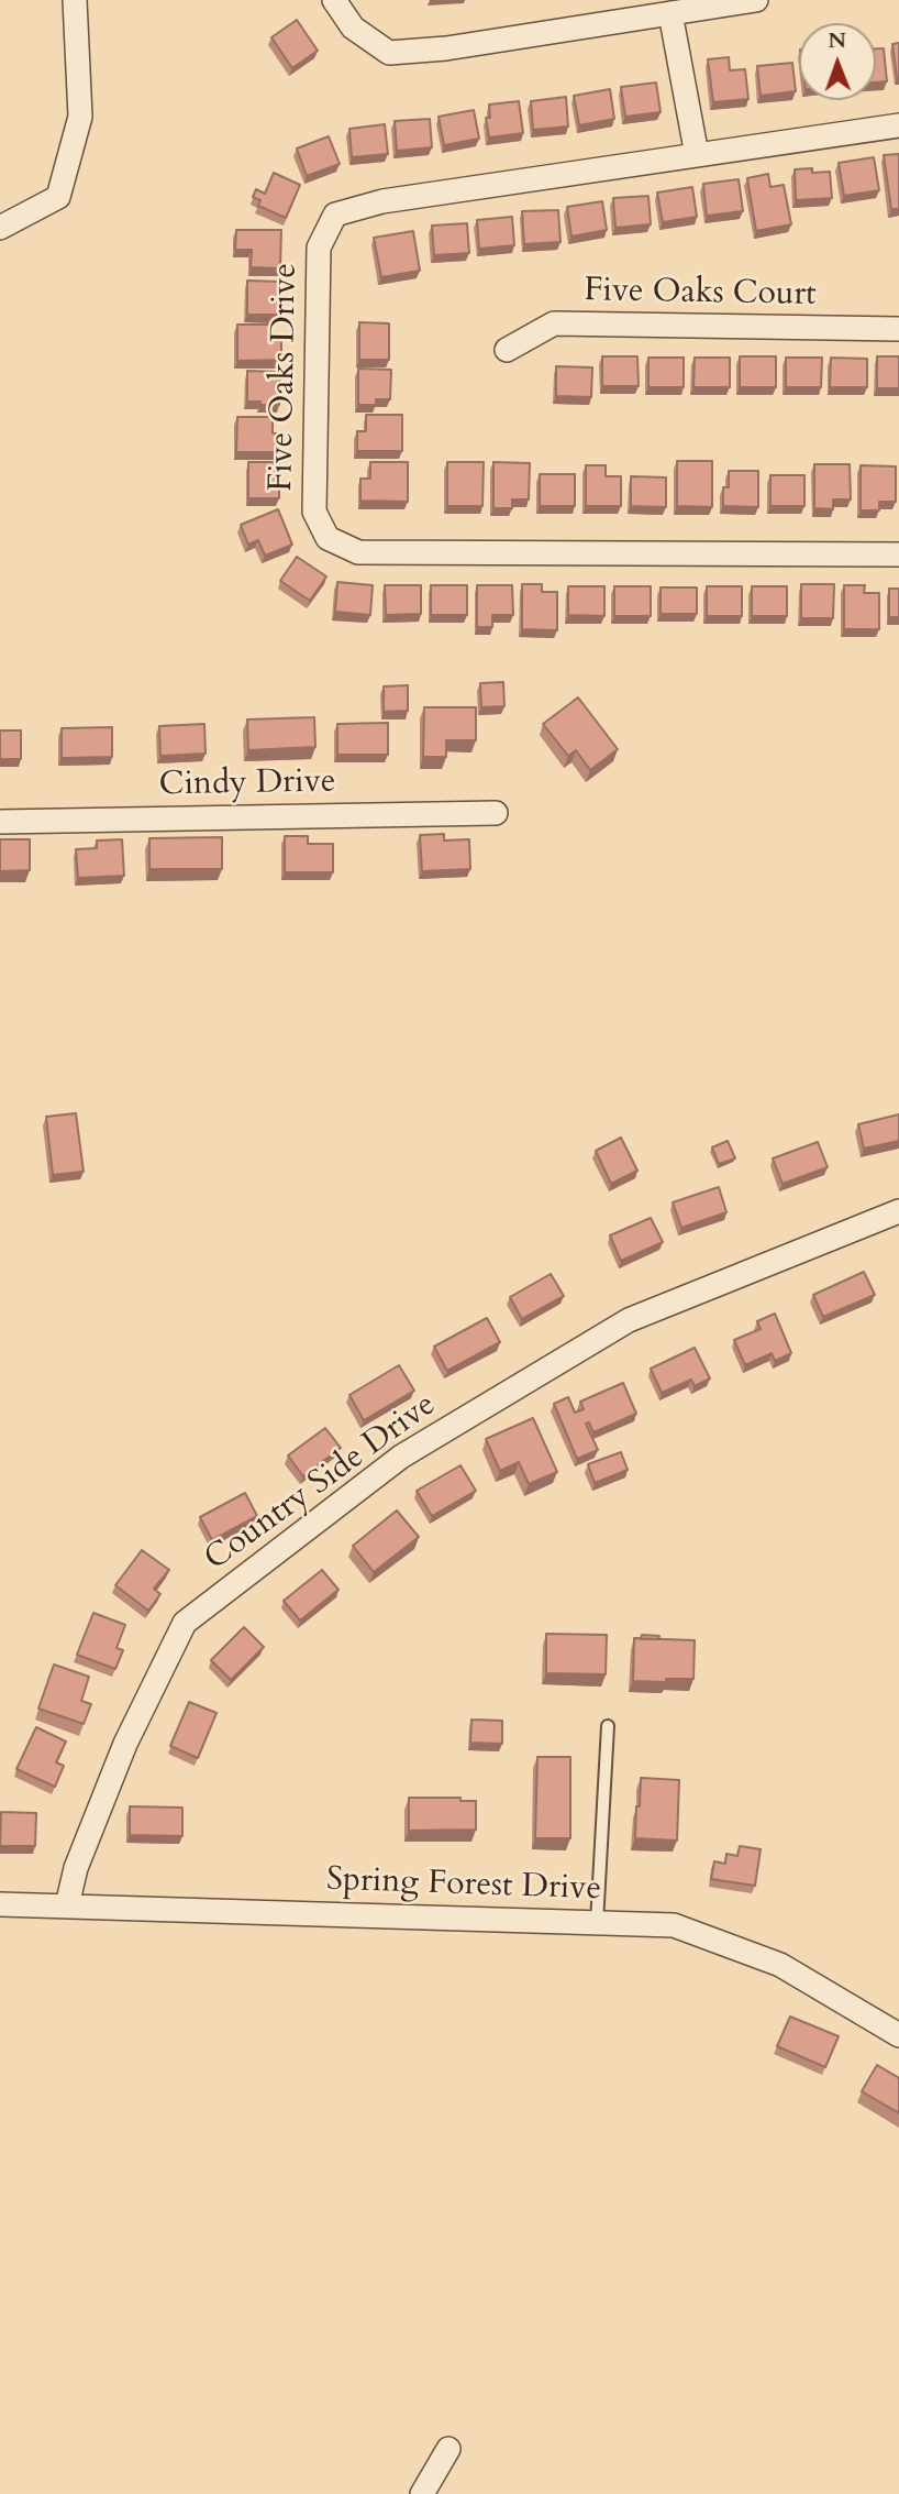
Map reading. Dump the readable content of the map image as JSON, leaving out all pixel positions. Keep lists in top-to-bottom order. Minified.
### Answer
{"streets":{"street":["Five Oaks Court","Five Oaks Drive","Cindy Drive","Country Side Drive","Spring Forest Drive"]},"crossings":[["Country Side Drive","Spring Forest Drive"]],"north":"top"}
